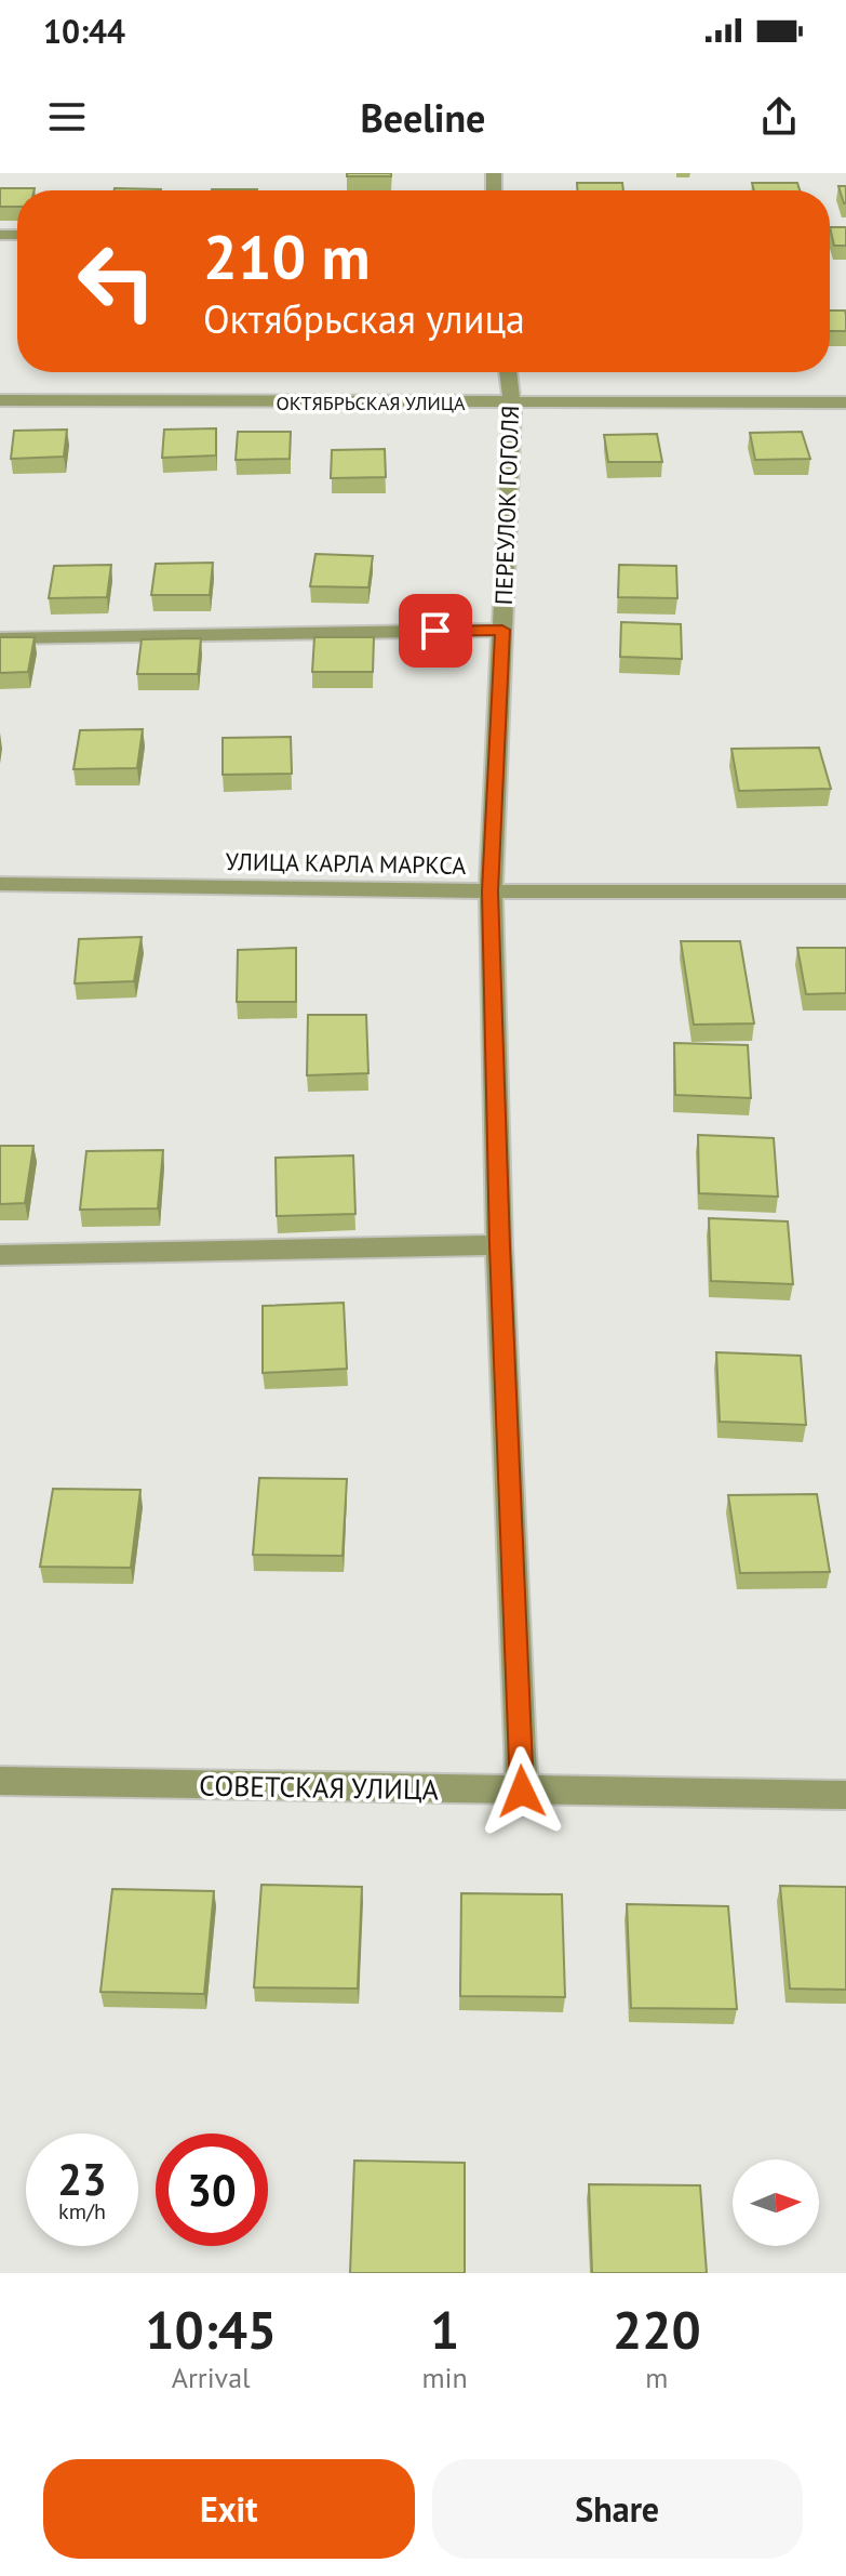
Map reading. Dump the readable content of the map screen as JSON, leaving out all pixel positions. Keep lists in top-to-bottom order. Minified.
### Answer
{"streets":{"street":["ОКТЯБРЬСКАЯ УЛИЦА","ПЕРЕУЛОК ГОГОЛЯ","УЛИЦА КАРЛА МАРКСА","СОВЕТСКАЯ УЛИЦА"]},"crossings":[["ОКТЯБРЬСКАЯ УЛИЦА","ПЕРЕУЛОК ГОГОЛЯ"],["ПЕРЕУЛОК ГОГОЛЯ","УЛИЦА КАРЛА МАРКСА"],["ПЕРЕУЛОК ГОГОЛЯ","СОВЕТСКАЯ УЛИЦА"]],"north":"right","page":{"status":"10:44","header":"Beeline","turn":["210 m","Октябрьская улица"],"speed":"23 km/h","limit":"30","eta":["10:45","Arrival","1","min","220","m"],"buttons":["Exit","Share"]}}
